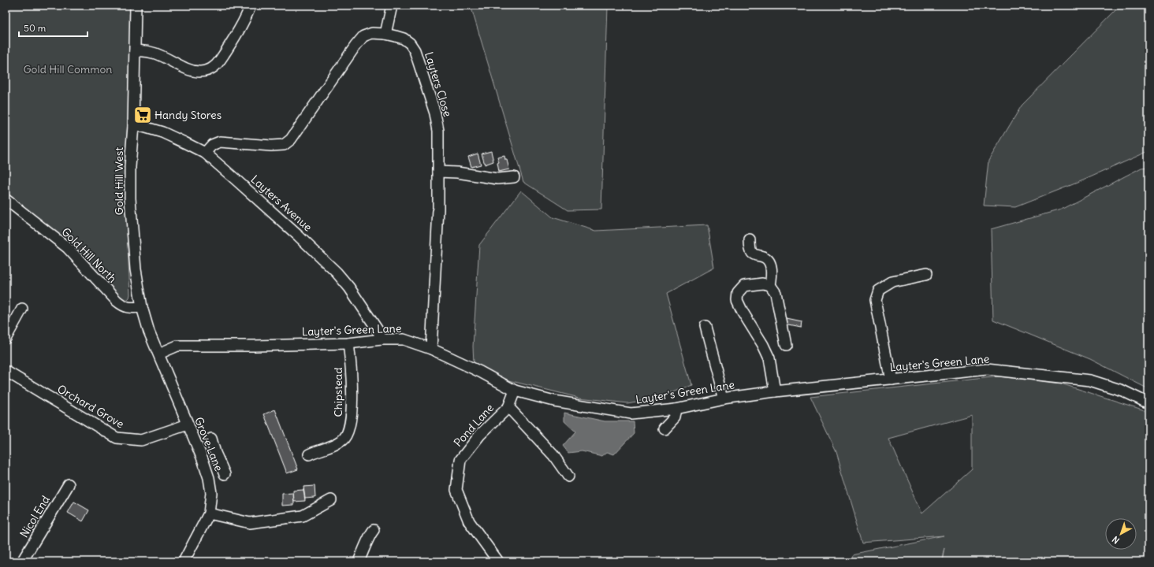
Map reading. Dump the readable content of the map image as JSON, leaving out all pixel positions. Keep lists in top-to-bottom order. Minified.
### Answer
{"streets":{"street":["Layters Close","Gold Hill West","Layters Avenue","Gold Hill North","Layter's Green Lane","Chipstead","Orchard Grove","Pond Lane","Grove Lane","Nicol End"]},"crossings":[["Layters Close","Layters Avenue"],["Layters Close","Layter's Green Lane"],["Gold Hill West","Layters Avenue"],["Gold Hill West","Gold Hill North"],["Gold Hill West","Layter's Green Lane"],["Gold Hill West","Grove Lane"],["Layters Avenue","Layter's Green Lane"],["Layter's Green Lane","Chipstead"],["Layter's Green Lane","Pond Lane"],["Layter's Green Lane","Grove Lane"],["Orchard Grove","Grove Lane"]],"parks":["Gold Hill Common"],"places":{"supermarket":["Handy Stores"]},"scale_bar":"50 m","north":"bottom left"}
